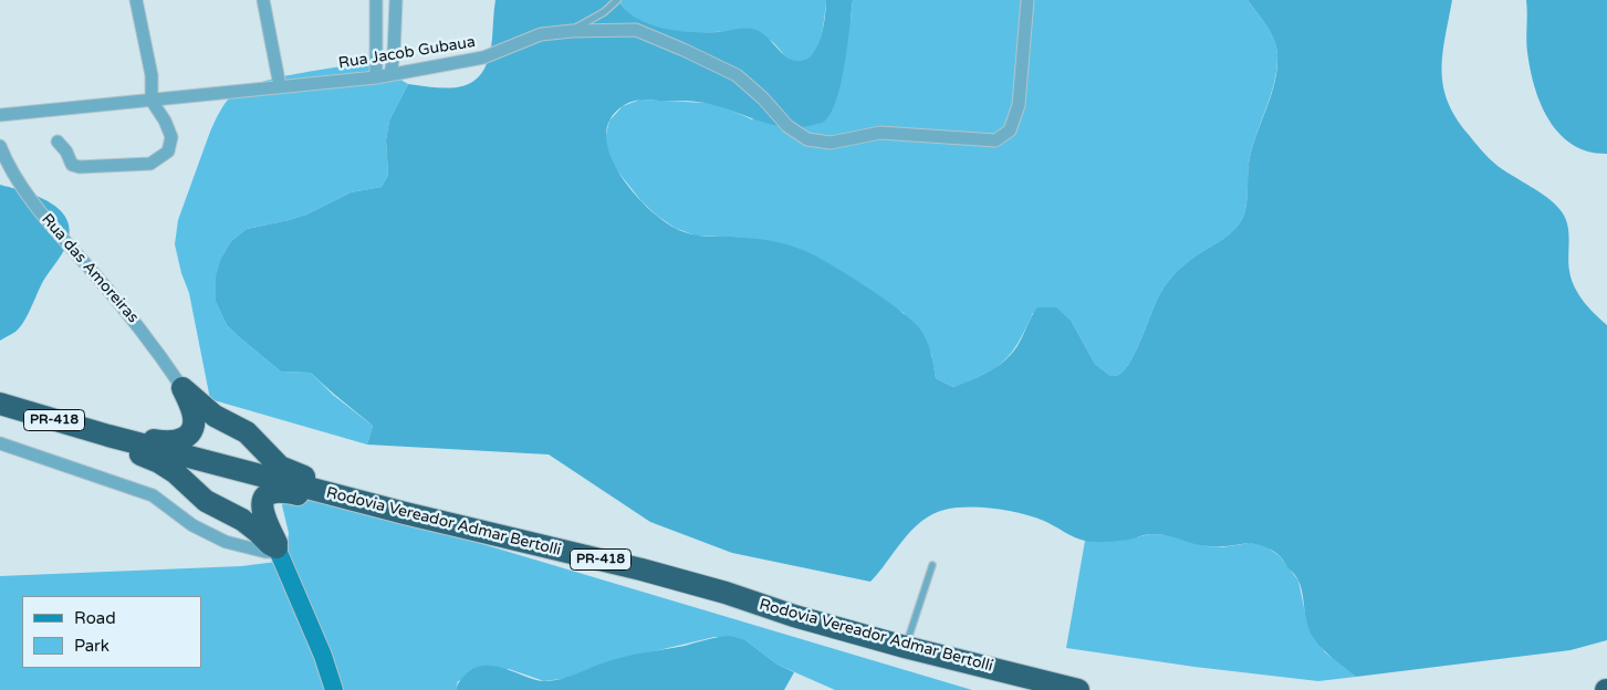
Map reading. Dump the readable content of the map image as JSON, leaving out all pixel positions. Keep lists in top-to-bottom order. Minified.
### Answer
{"streets":{"highway":["PR-418","Rodovia Vereador Admar Bertolli"],"street":["Rua Jacob Gubaua","Rua das Amoreiras"]},"legend":["Road","Park"]}
